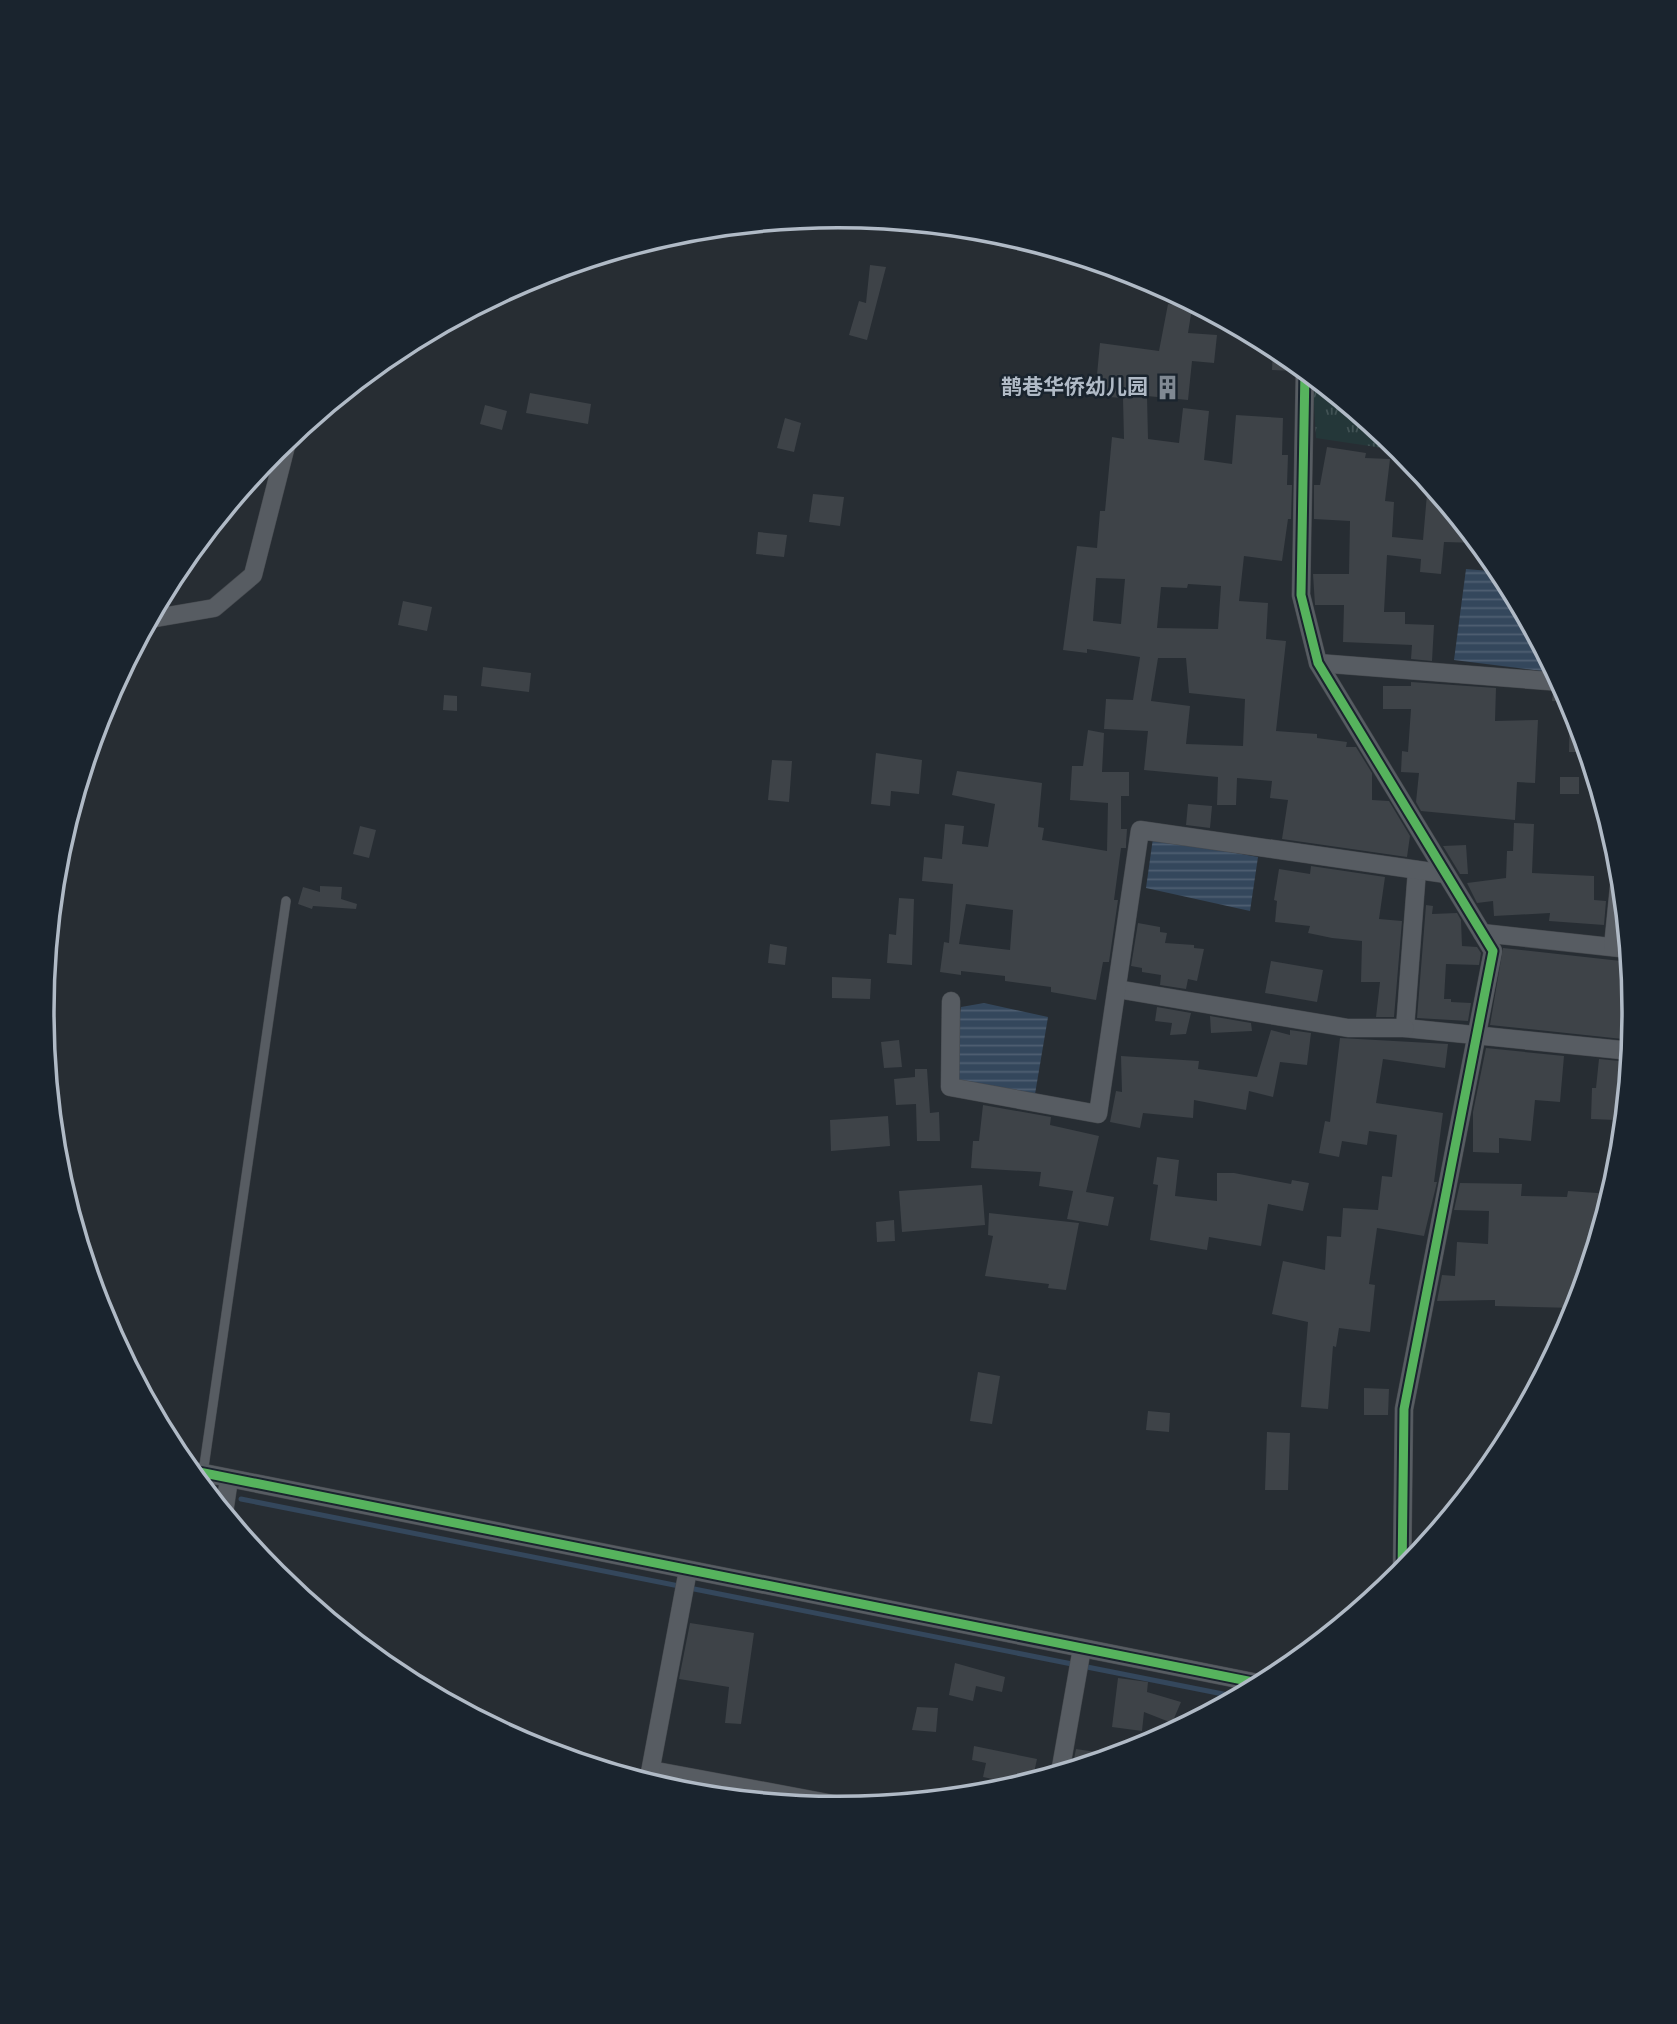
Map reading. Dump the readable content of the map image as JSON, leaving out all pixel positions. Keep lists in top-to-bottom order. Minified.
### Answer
{"places":{"building":["鹊巷华侨幼儿园"]}}
